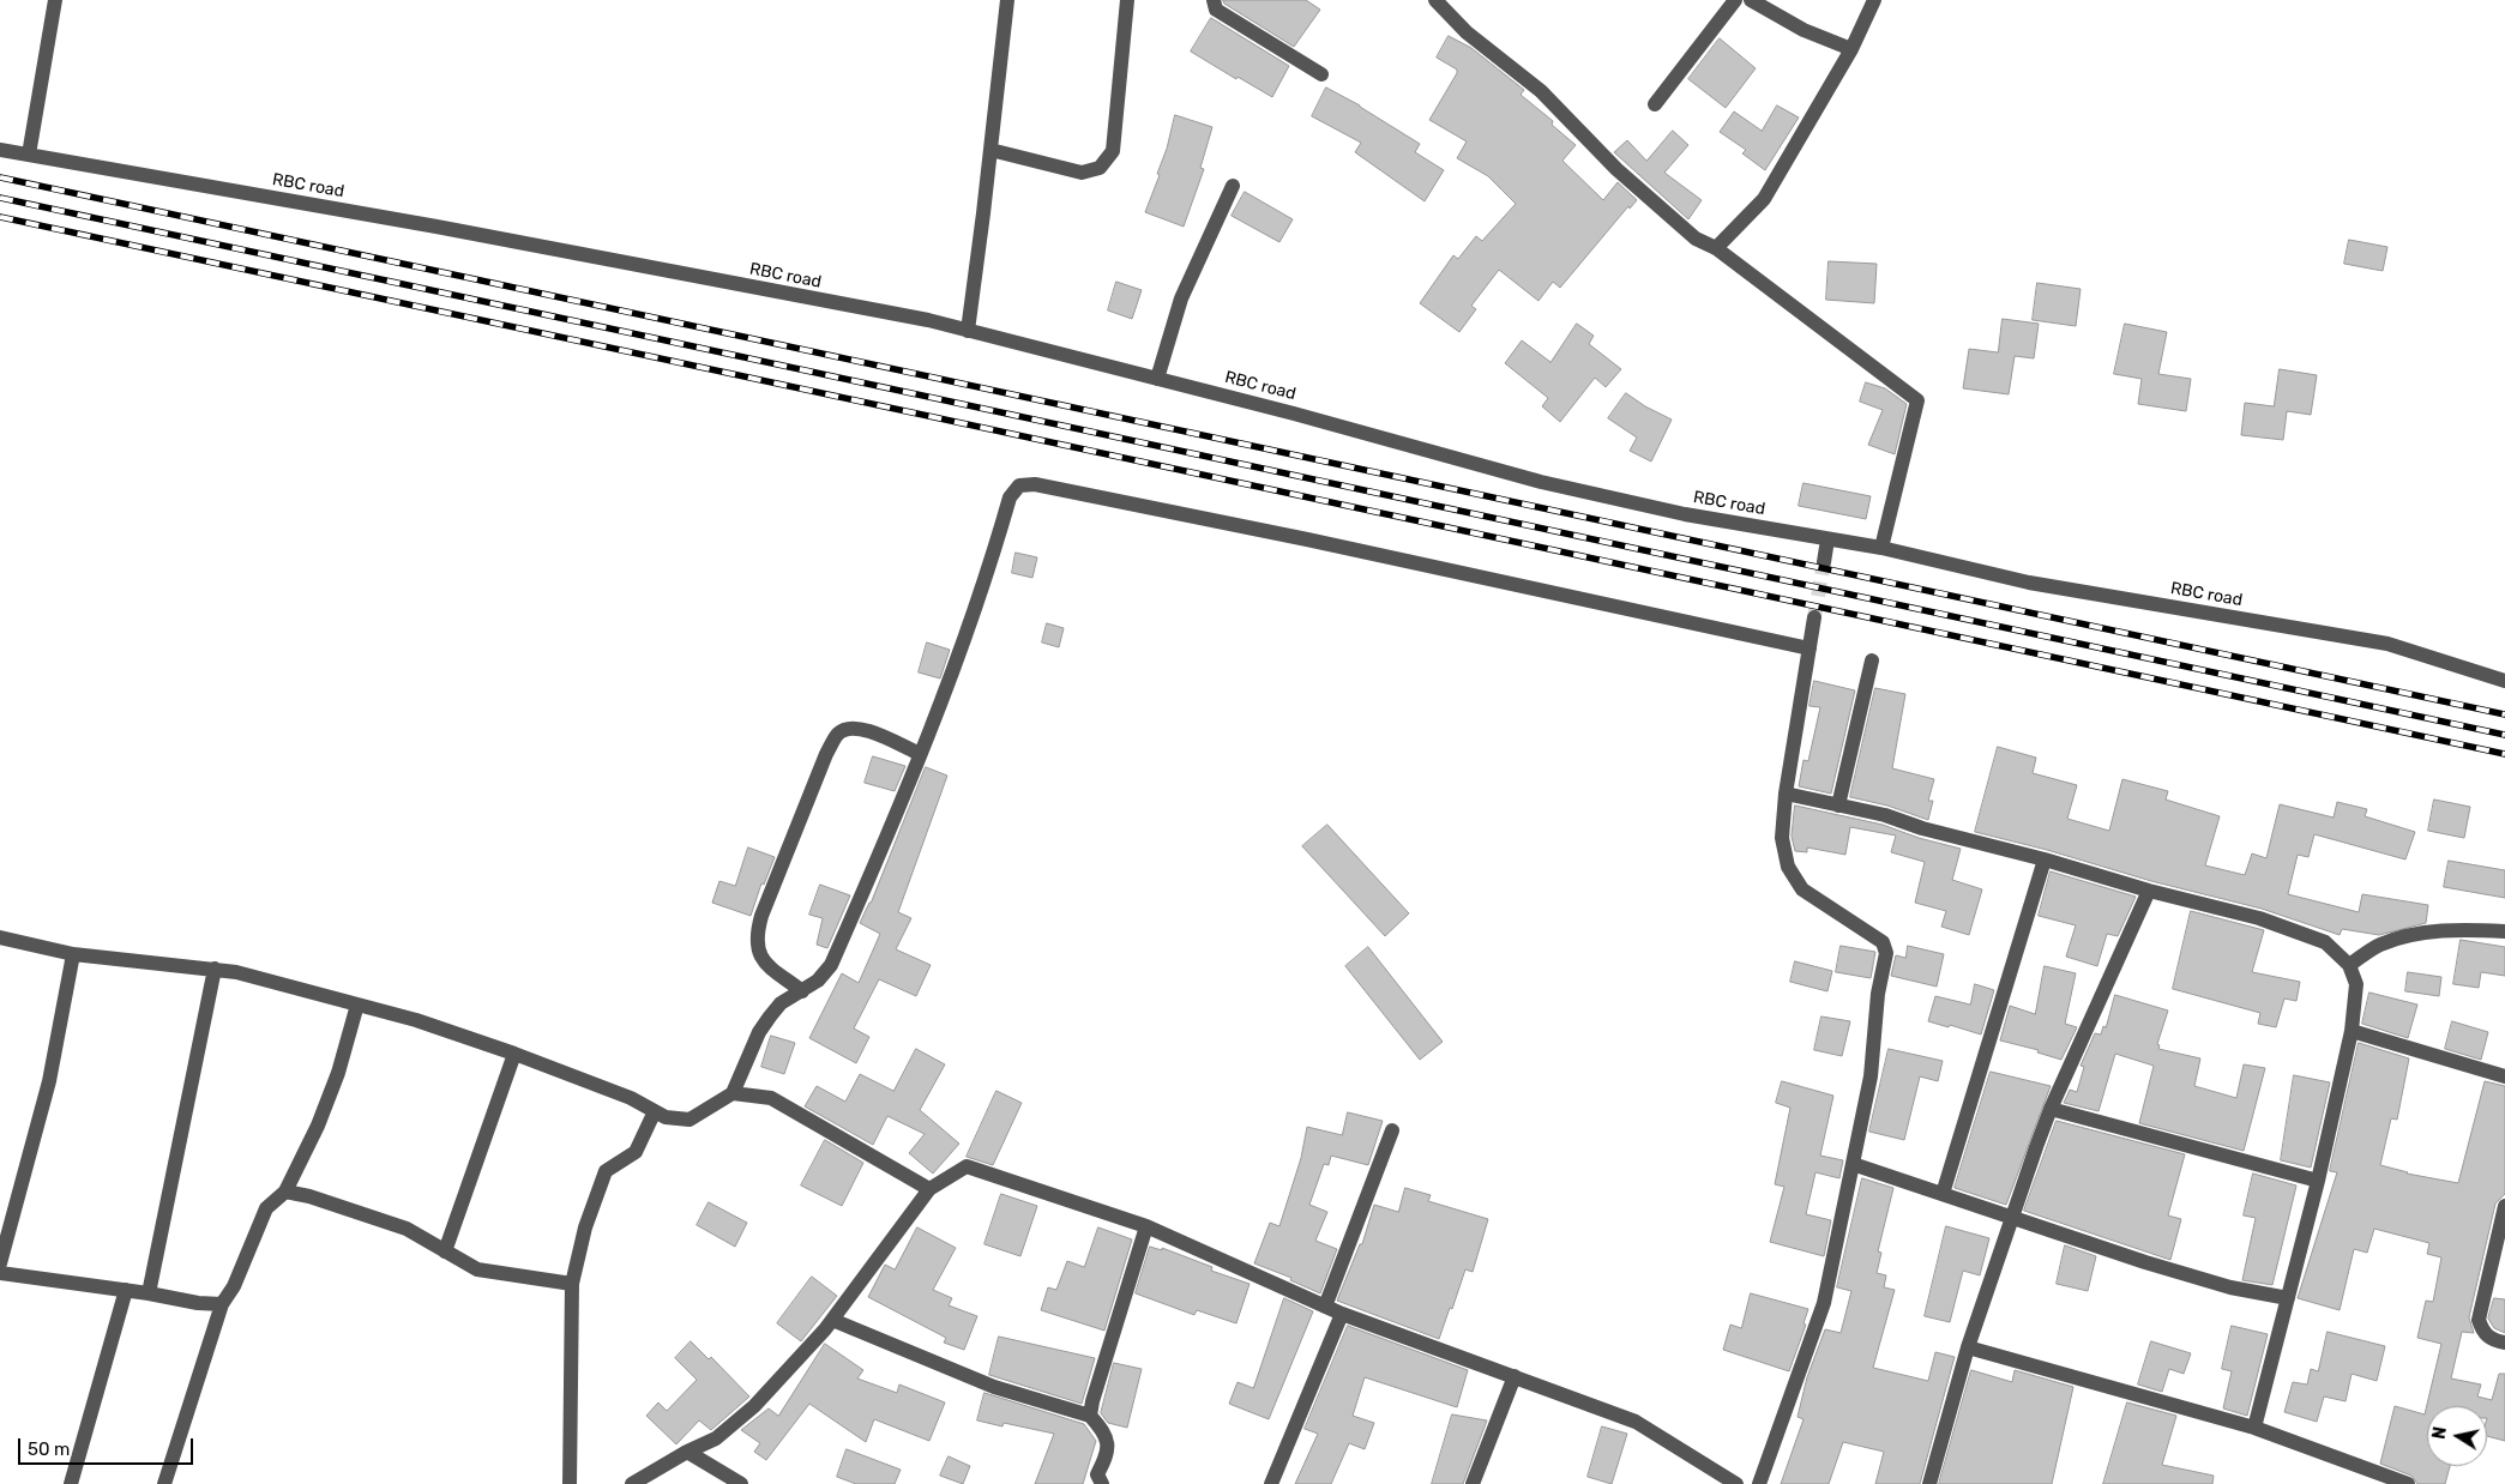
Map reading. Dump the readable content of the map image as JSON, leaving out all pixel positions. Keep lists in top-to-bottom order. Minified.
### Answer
{"streets":{"street":["RBC road"]},"scale_bar":"50 m","north":"left"}
